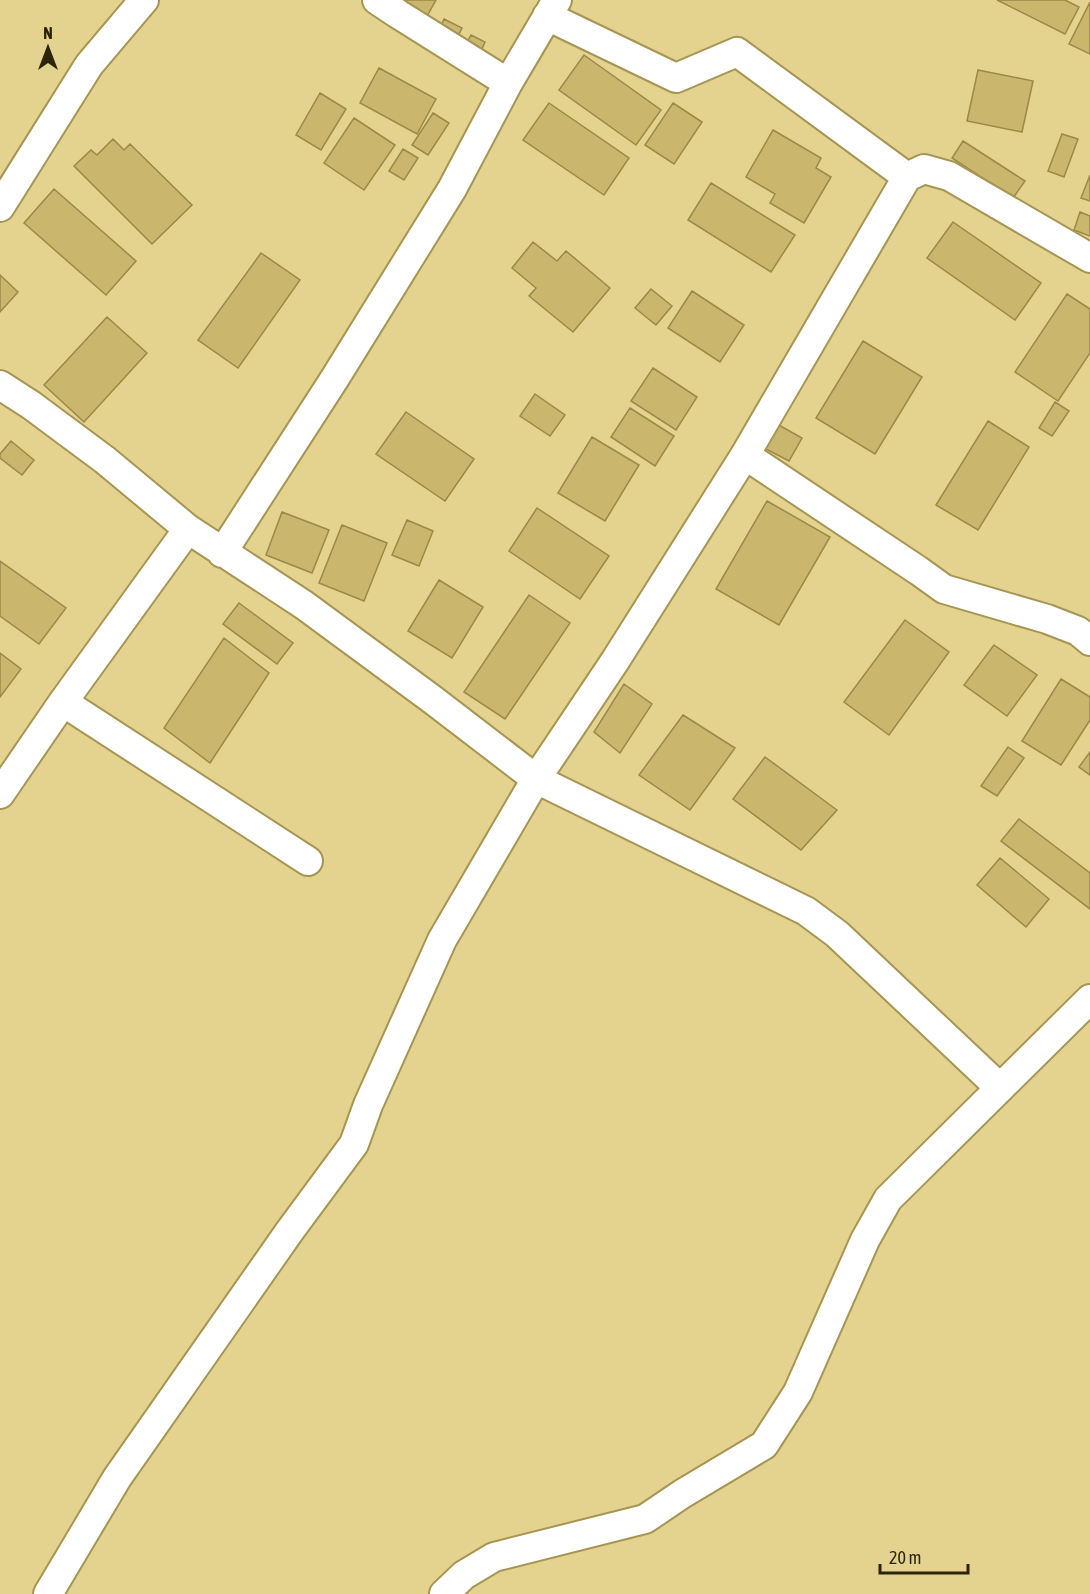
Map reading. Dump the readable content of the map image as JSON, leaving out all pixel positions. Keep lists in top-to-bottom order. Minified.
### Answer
{"scale_bar":"20 m","north":"top"}
